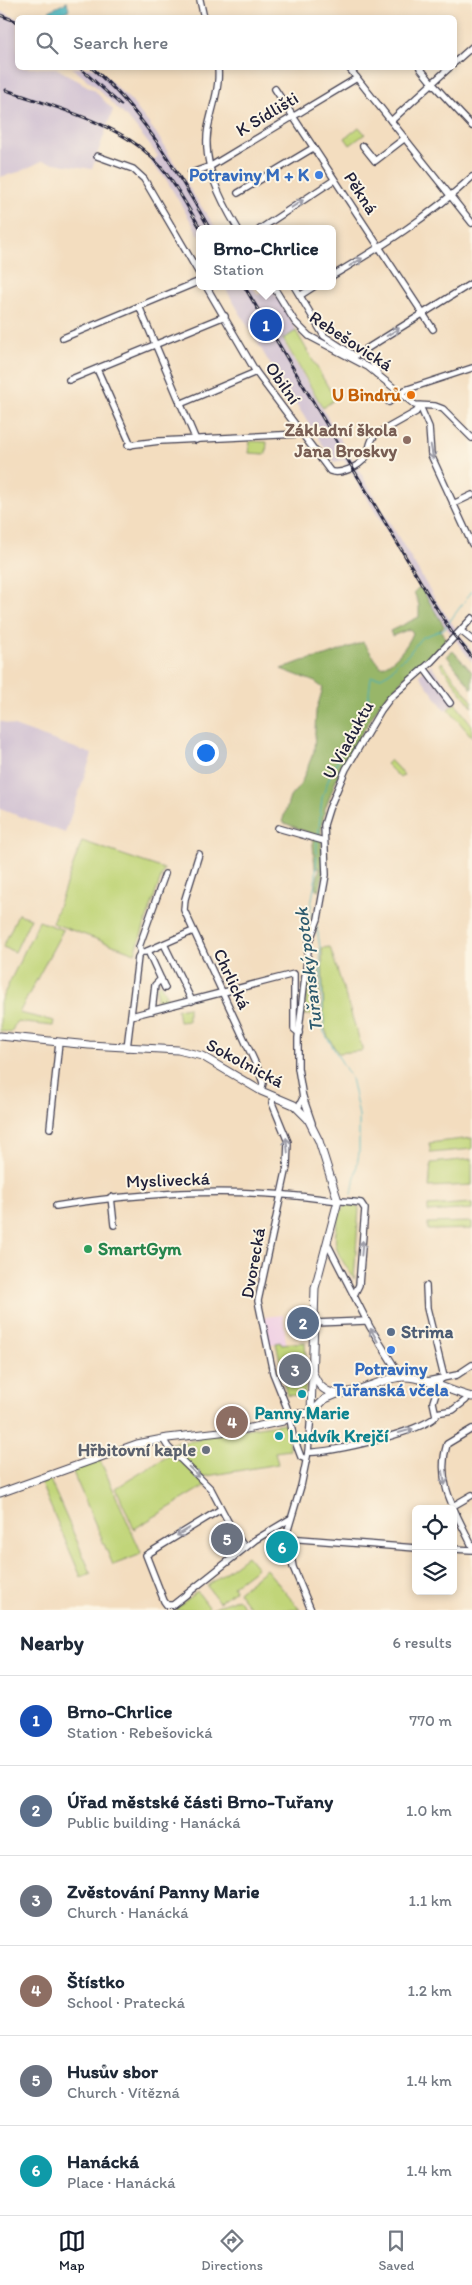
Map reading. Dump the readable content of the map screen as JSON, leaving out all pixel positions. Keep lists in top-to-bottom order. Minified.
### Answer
{"streets":{"main road":["Sokolnická"],"street":["K Sídlišti","Pěkná","Rebešovická","Obilní","U Viaduktu","Chrlická","Myslivecká","Dvorecká"]},"crossings":[["K Sídlišti","Pěkná"],["Rebešovická","Obilní"],["Chrlická","Sokolnická"],["Sokolnická","Myslivecká"],["Sokolnická","Dvorecká"],["Myslivecká","Dvorecká"]],"water":["Tuřanský potok"],"places":["Potraviny M + K","U Bindrů","Základní škola Jana Broskvy","SmartGym","Strima","Potraviny Tuřanská včela","Panny Marie","Ludvík Krejčí","Hřbitovní kaple"],"page":{"search":"Search here","popup":["Brno-Chrlice","Station"],"pins":["1","2","3","4","5","6"],"heading":["Nearby","6 results"],"list":[{"mark":"1","name":"Brno-Chrlice","note":"Station · Rebešovická","value":"770 m"},{"mark":"2","name":"Úřad městské části Brno-Tuřany","note":"Public building · Hanácká","value":"1.0 km"},{"mark":"3","name":"Zvěstování Panny Marie","note":"Church · Hanácká","value":"1.1 km"},{"mark":"4","name":"Štístko","note":"School · Pratecká","value":"1.2 km"},{"mark":"5","name":"Husův sbor","note":"Church · Vítězná","value":"1.4 km"},{"mark":"6","name":"Hanácká","note":"Place · Hanácká","value":"1.4 km"}],"nav":["Map","Directions","Saved"]}}
